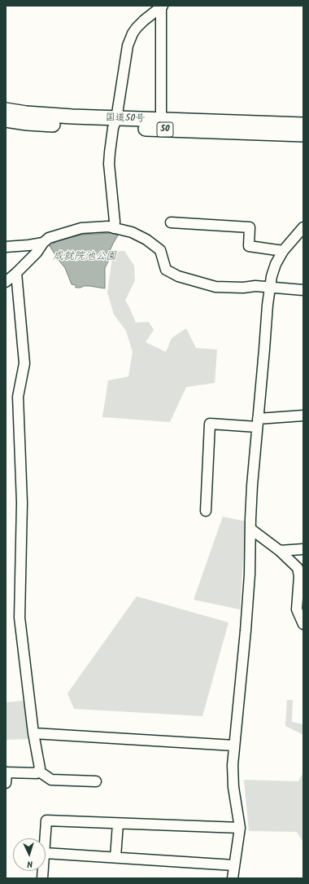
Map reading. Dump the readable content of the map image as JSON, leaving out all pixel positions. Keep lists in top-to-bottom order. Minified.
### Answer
{"streets":{"highway":["国道50号","50"]},"water":["成就院池公園"],"north":"bottom"}
